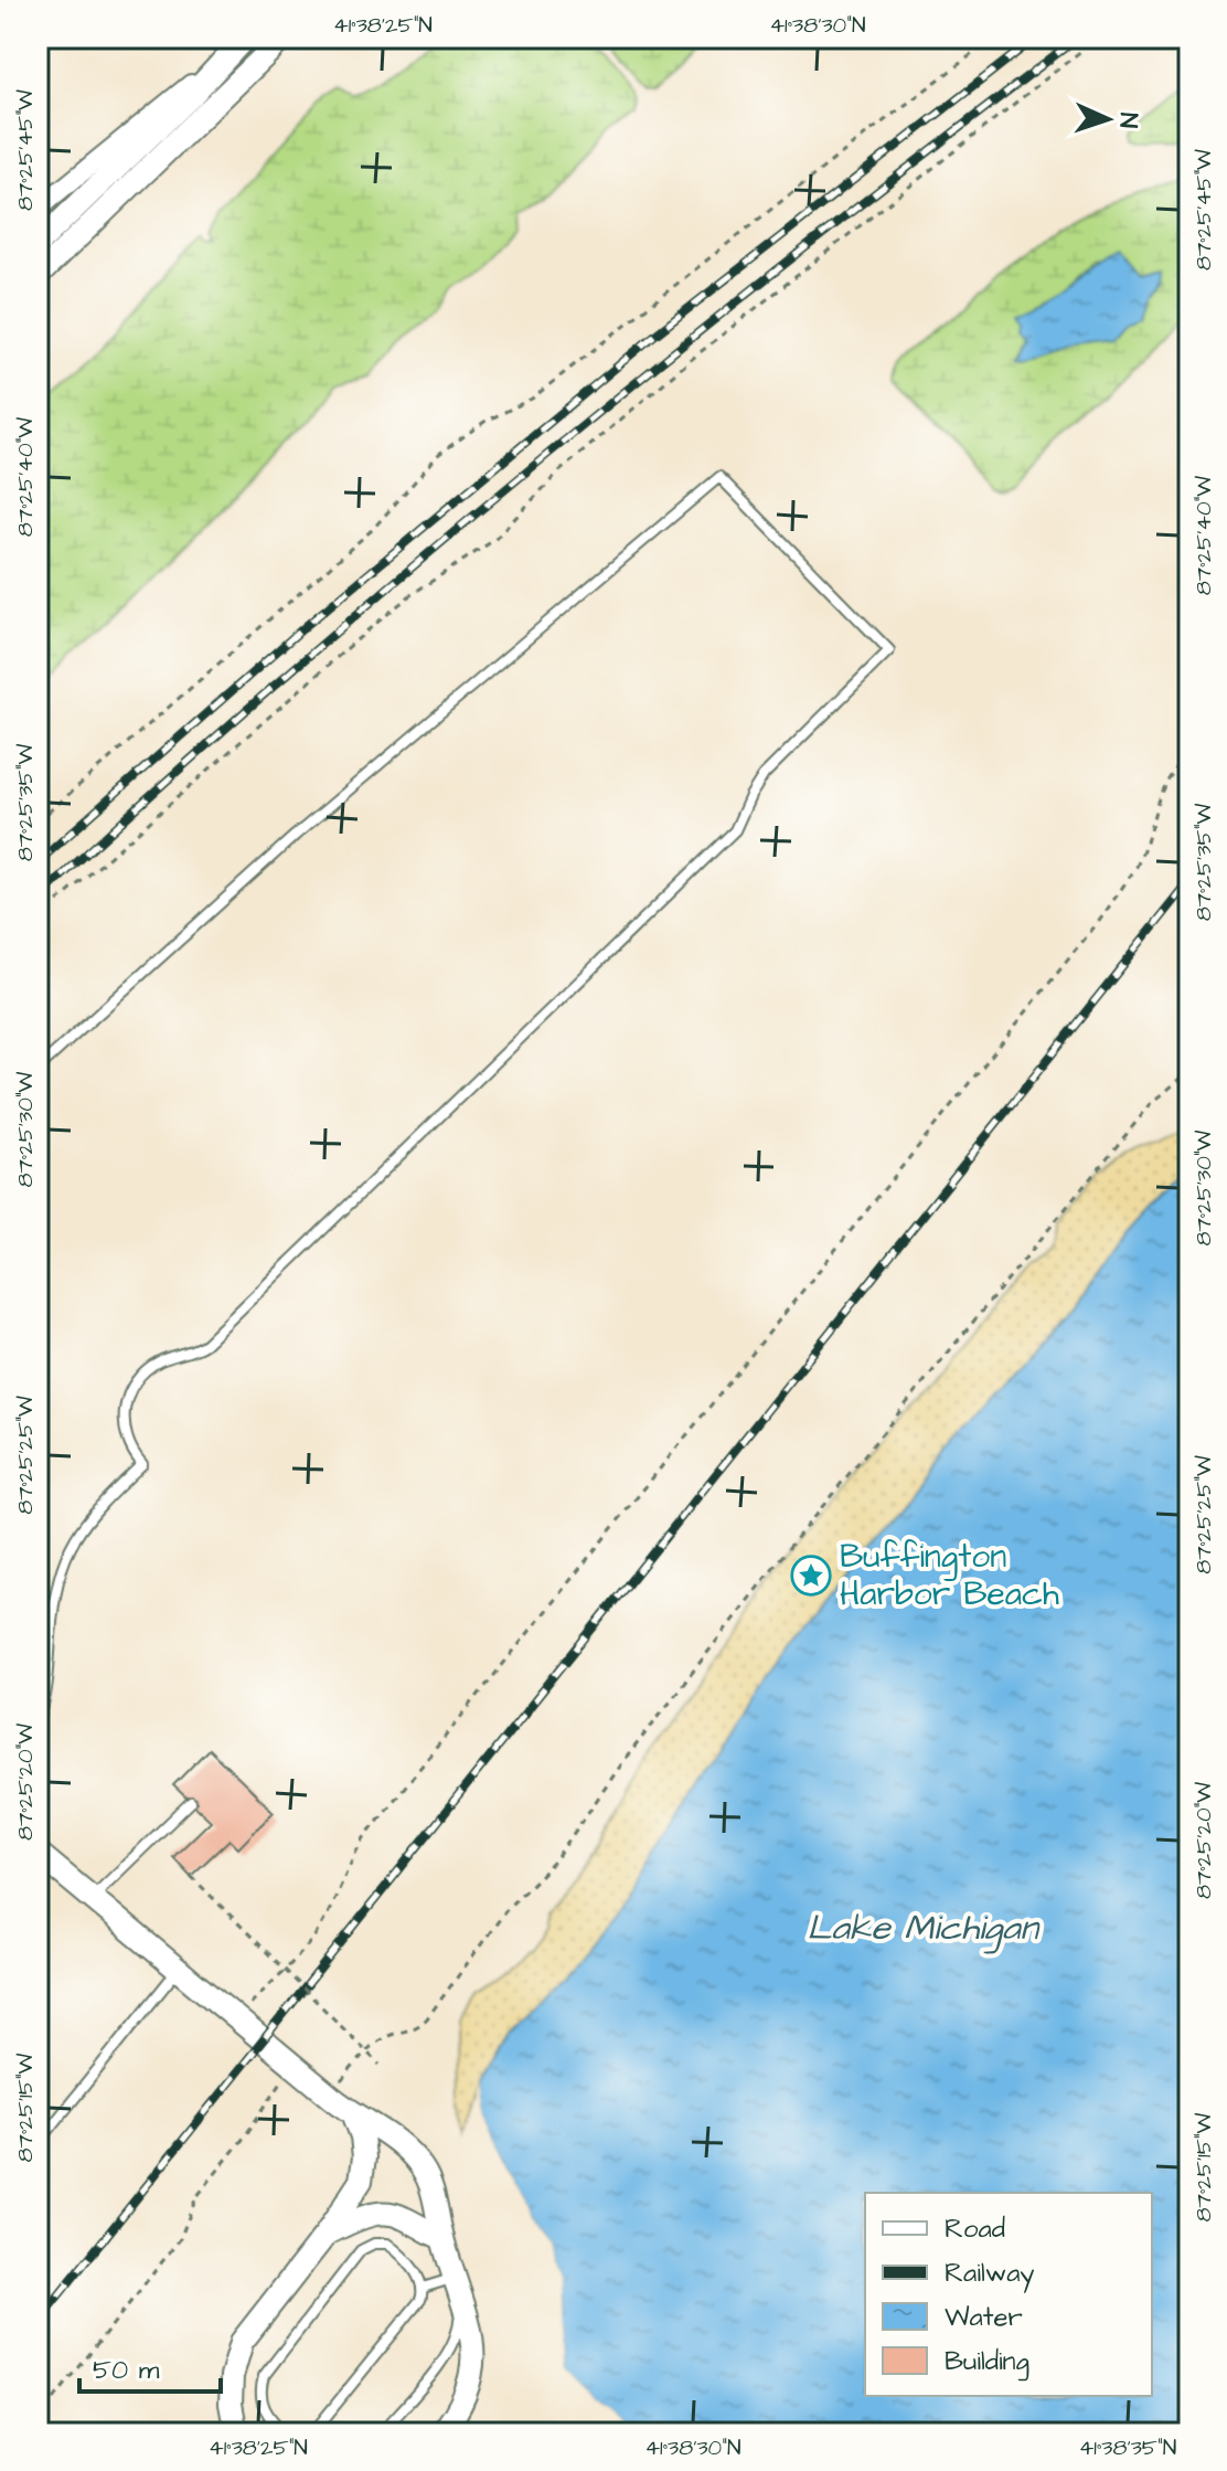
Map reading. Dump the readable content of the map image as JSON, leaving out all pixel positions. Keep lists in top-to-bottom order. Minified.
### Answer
{"water":["Lake Michigan"],"places":{"place":["Buffington Harbor Beach"]},"legend":["Road","Railway","Water","Building"],"scale_bar":"50 m","north":"right","coordinates":["41°38'25\"N","41°38'30\"N","87°25'45\"W","87°25'40\"W","87°25'35\"W","87°25'30\"W","87°25'25\"W","87°25'20\"W","87°25'15\"W","41°38'35\"N"]}
